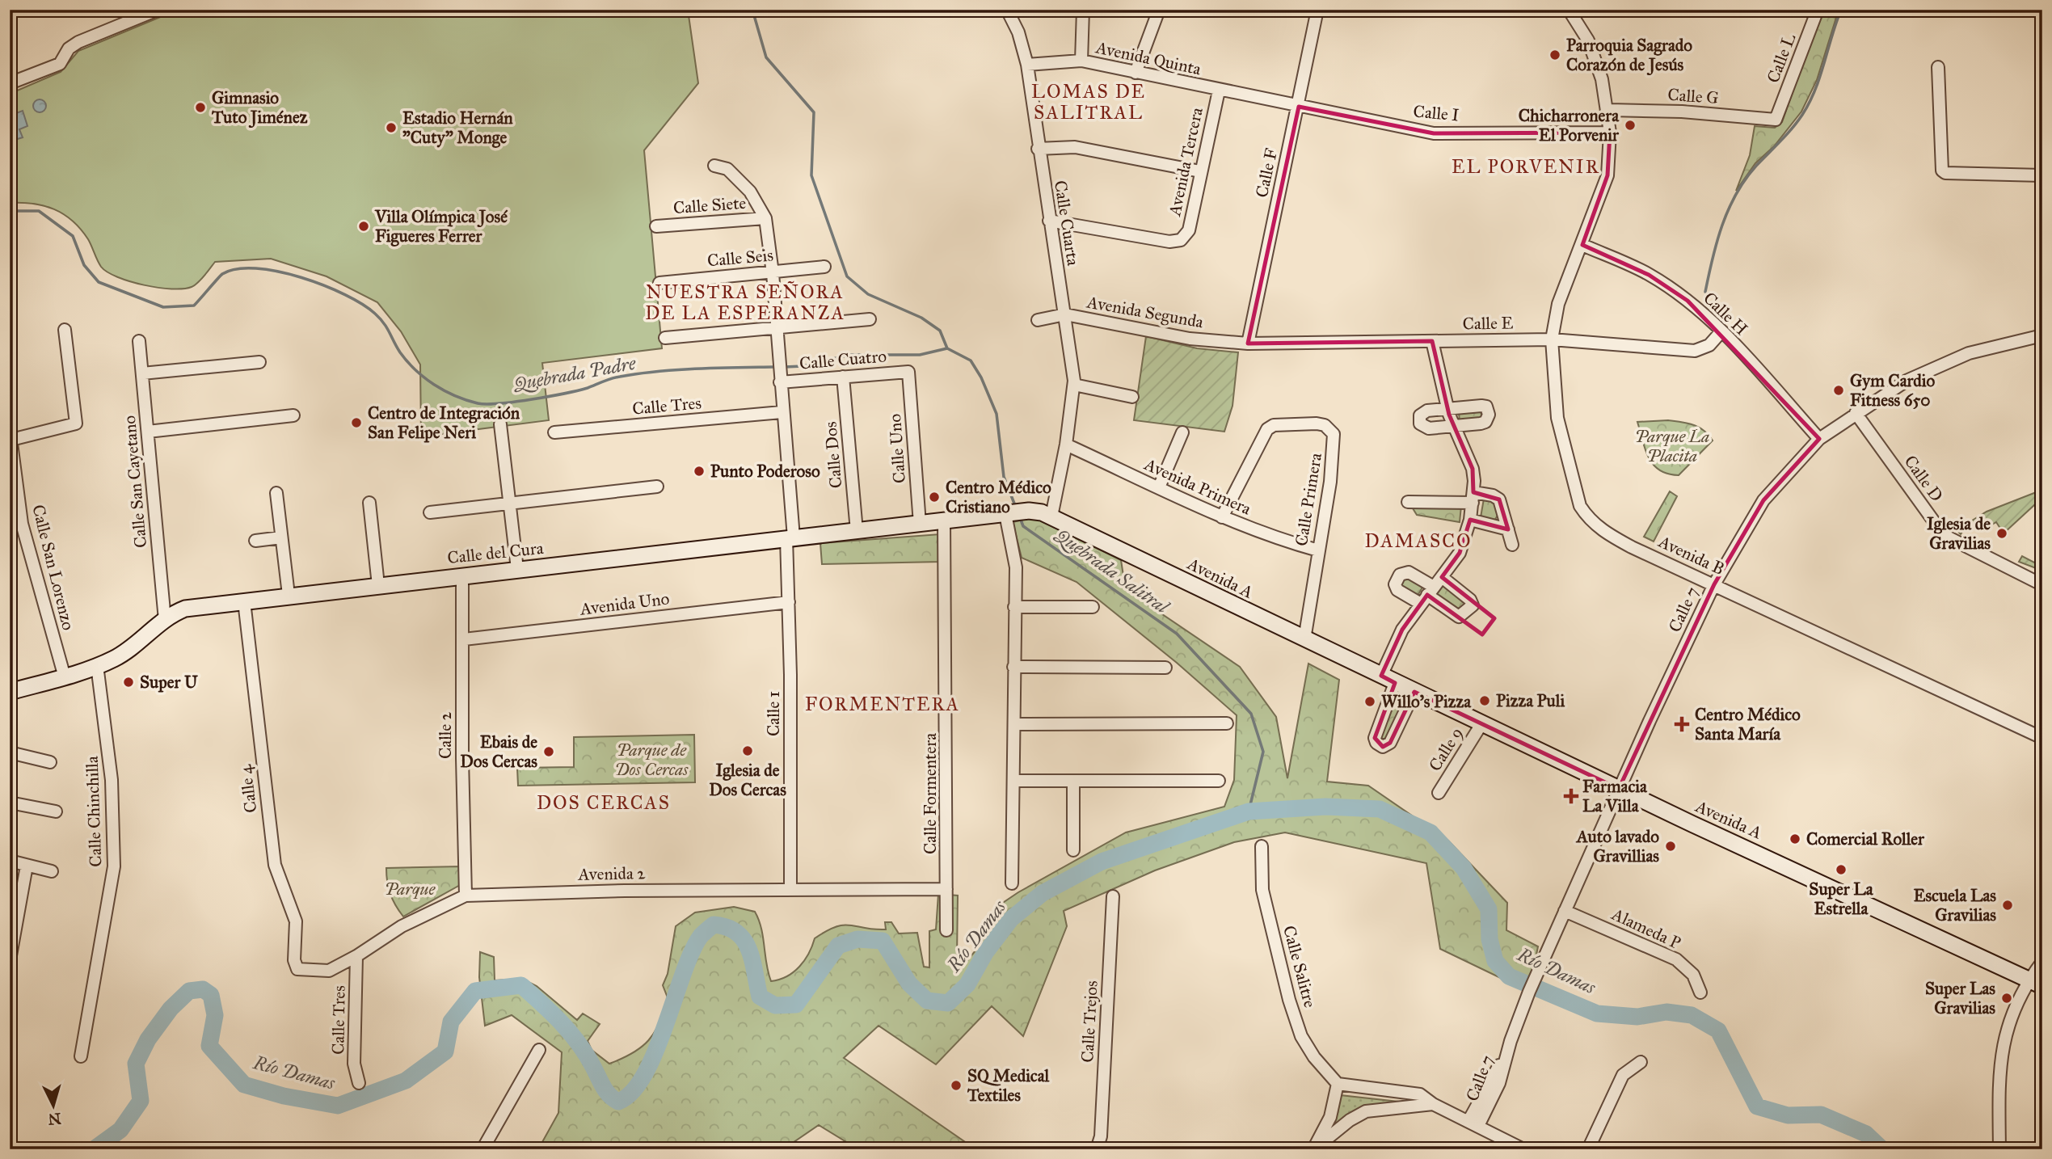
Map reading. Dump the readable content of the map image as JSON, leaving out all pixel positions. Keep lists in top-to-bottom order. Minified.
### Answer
{"streets":{"street":["Avenida Quinta","Calle L","Calle G","Calle I","Avenida Tercera","Calle F","Calle Siete","Calle Cuarta","Calle Seis","Avenida Segunda","Calle H","Calle E","Calle Cuatro","Calle Tres","Calle Uno","Calle Dos","Calle D","Calle San Cayetano","Avenida Primera","Calle Primera","Calle del Cura","Avenida B","Calle San Lorenzo","Avenida A","Avenida Uno","Calle 7","Calle 1","Calle 2","Calle 9","Calle 4","Calle Formentera","Calle Chinchilla","Avenida 2","Alameda P","Calle Salitre","Calle Trejos"]},"crossings":[["Avenida Quinta","Calle I"],["Avenida Quinta","Avenida Tercera"],["Avenida Quinta","Calle Cuarta"],["Calle L","Calle G"],["Calle G","Avenida B"],["Calle I","Calle F"],["Calle I","Avenida B"],["Avenida Tercera","Calle Cuarta"],["Calle F","Avenida Segunda"],["Calle F","Calle E"],["Calle Siete","Calle 1"],["Calle Cuarta","Avenida Segunda"],["Calle Cuarta","Avenida Primera"],["Calle Cuarta","Avenida A"],["Calle Seis","Calle 1"],["Avenida Segunda","Calle E"],["Calle H","Calle E"],["Calle H","Avenida B"],["Calle H","Calle 7"],["Calle E","Avenida B"],["Calle Cuatro","Calle Uno"],["Calle Cuatro","Calle Dos"],["Calle Cuatro","Calle 1"],["Calle Tres","Calle 1"],["Calle Tres","Avenida 2"],["Calle Uno","Calle del Cura"],["Calle Dos","Calle del Cura"],["Calle D","Calle 7"],["Calle San Cayetano","Calle del Cura"],["Avenida Primera","Calle Primera"],["Calle Primera","Avenida A"],["Calle del Cura","Calle San Lorenzo"],["Calle del Cura","Avenida A"],["Calle del Cura","Calle 1"],["Calle del Cura","Calle 2"],["Calle del Cura","Calle 4"],["Calle del Cura","Calle Formentera"],["Calle del Cura","Calle Chinchilla"],["Avenida B","Calle 7"],["Avenida A","Calle 7"],["Avenida A","Calle 9"],["Avenida Uno","Calle 1"],["Avenida Uno","Calle 2"],["Calle 7","Alameda P"],["Calle 1","Avenida 2"],["Calle 2","Avenida 2"],["Calle 4","Avenida 2"],["Calle Formentera","Avenida 2"]],"districts":["LOMAS DE SALITRAL","EL PORVENIR","NUESTRA SEÑORA DE LA ESPERANZA","DAMASCO","FORMENTERA","DOS CERCAS"],"water":["Quebrada Padre","Quebrada Salitral","Río Damas"],"parks":["Parque La Placita","Parque de Dos Cercas","Parque"],"places":{"other":["Parroquia Sagrado Corazón de Jesús","Gimnasio Tuto Jiménez","Chicharronera El Porvenir","Estadio Hernán \"Cuty\" Monge","Villa Olímpica José Figueres Ferrer","Gym Cardio Fitness 650","Centro de Integración San Felipe Neri","Punto Poderoso","Centro Médico Cristiano","Iglesia de Gravilias","Super U","Pizza Puli","Willo's Pizza","Iglesia de Dos Cercas","Ebais de Dos Cercas","Comercial Roller","Auto lavado Gravillias","Super La Estrella","Escuela Las Gravilias","Super Las Gravilias","SQ Medical Textiles"],"health":["Centro Médico Santa María","Farmacia La Villa"]},"north":"bottom"}
